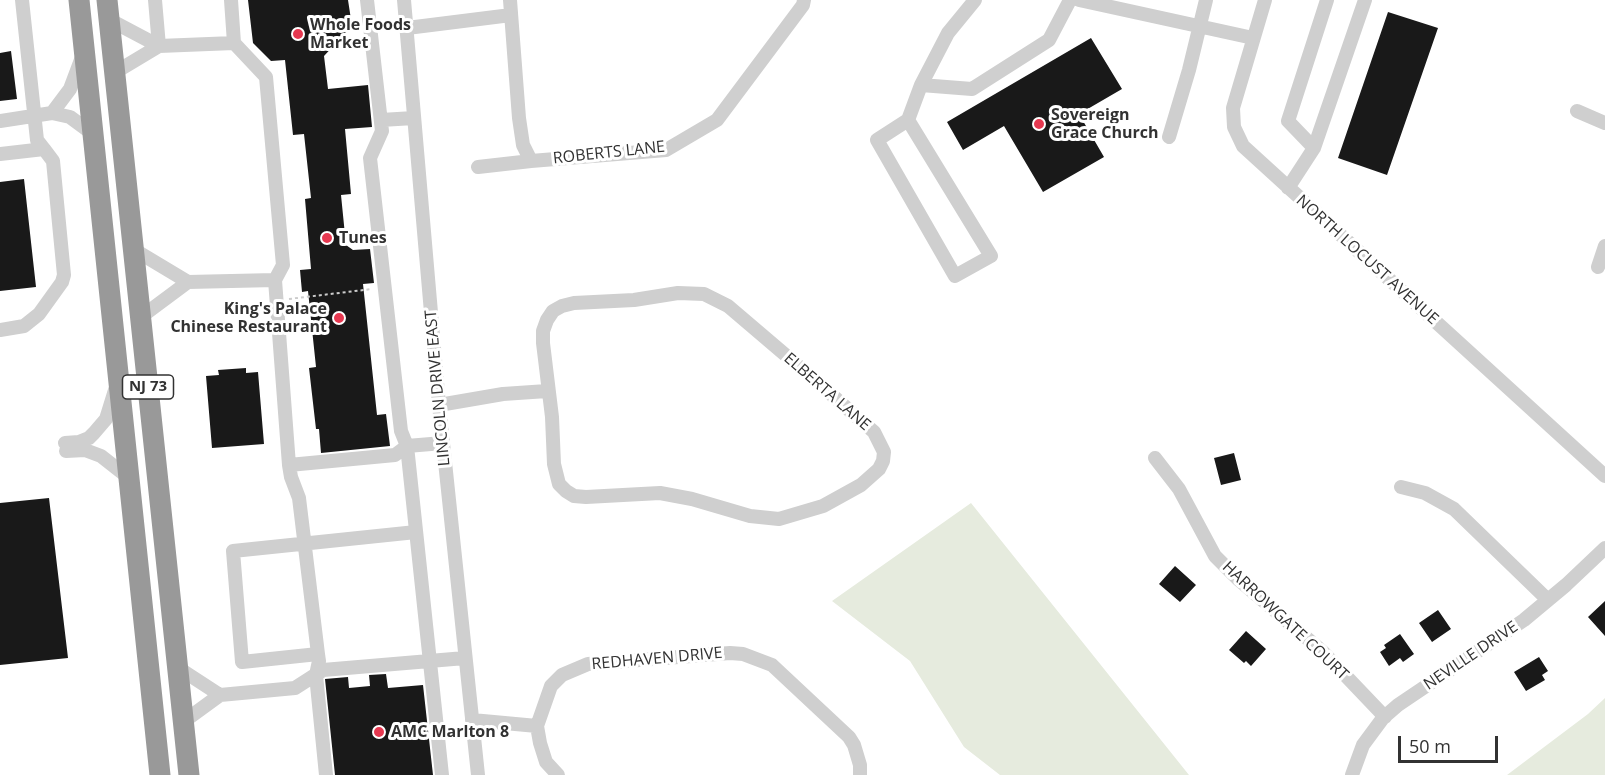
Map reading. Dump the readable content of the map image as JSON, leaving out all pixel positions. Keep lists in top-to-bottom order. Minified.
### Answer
{"streets":{"highway":["NJ 73"],"street":["ROBERTS LANE","NORTH LOCUST AVENUE","LINCOLN DRIVE EAST","ELBERTA LANE","HARROWGATE COURT","NEVILLE DRIVE","REDHAVEN DRIVE"]},"crossings":[["HARROWGATE COURT","NEVILLE DRIVE"]],"places":["Whole Foods Market","Sovereign Grace Church","Tunes","King's Palace Chinese Restaurant","AMC Marlton 8"],"scale_bar":"50 m"}
